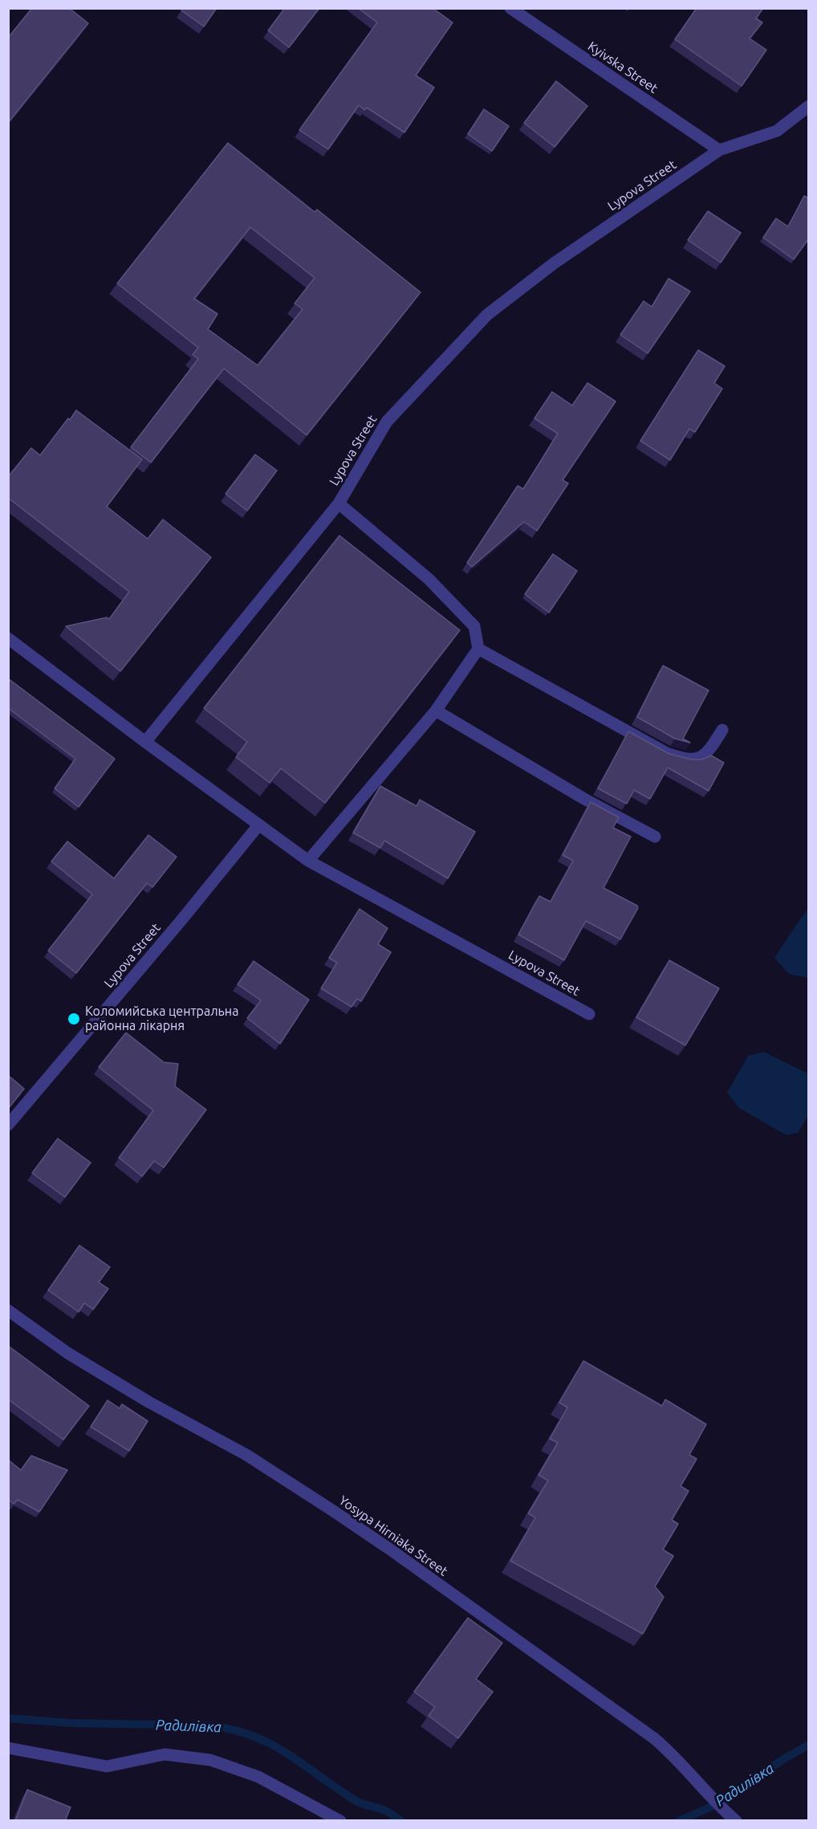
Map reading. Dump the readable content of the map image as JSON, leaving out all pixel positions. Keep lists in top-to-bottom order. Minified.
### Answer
{"streets":{"street":["Kyivska Street","Lypova Street","Yosypa Hirniaka Street"]},"crossings":[["Kyivska Street","Lypova Street"]],"water":["Радилівка"],"places":["Коломийська центральна районна лікарня"]}
